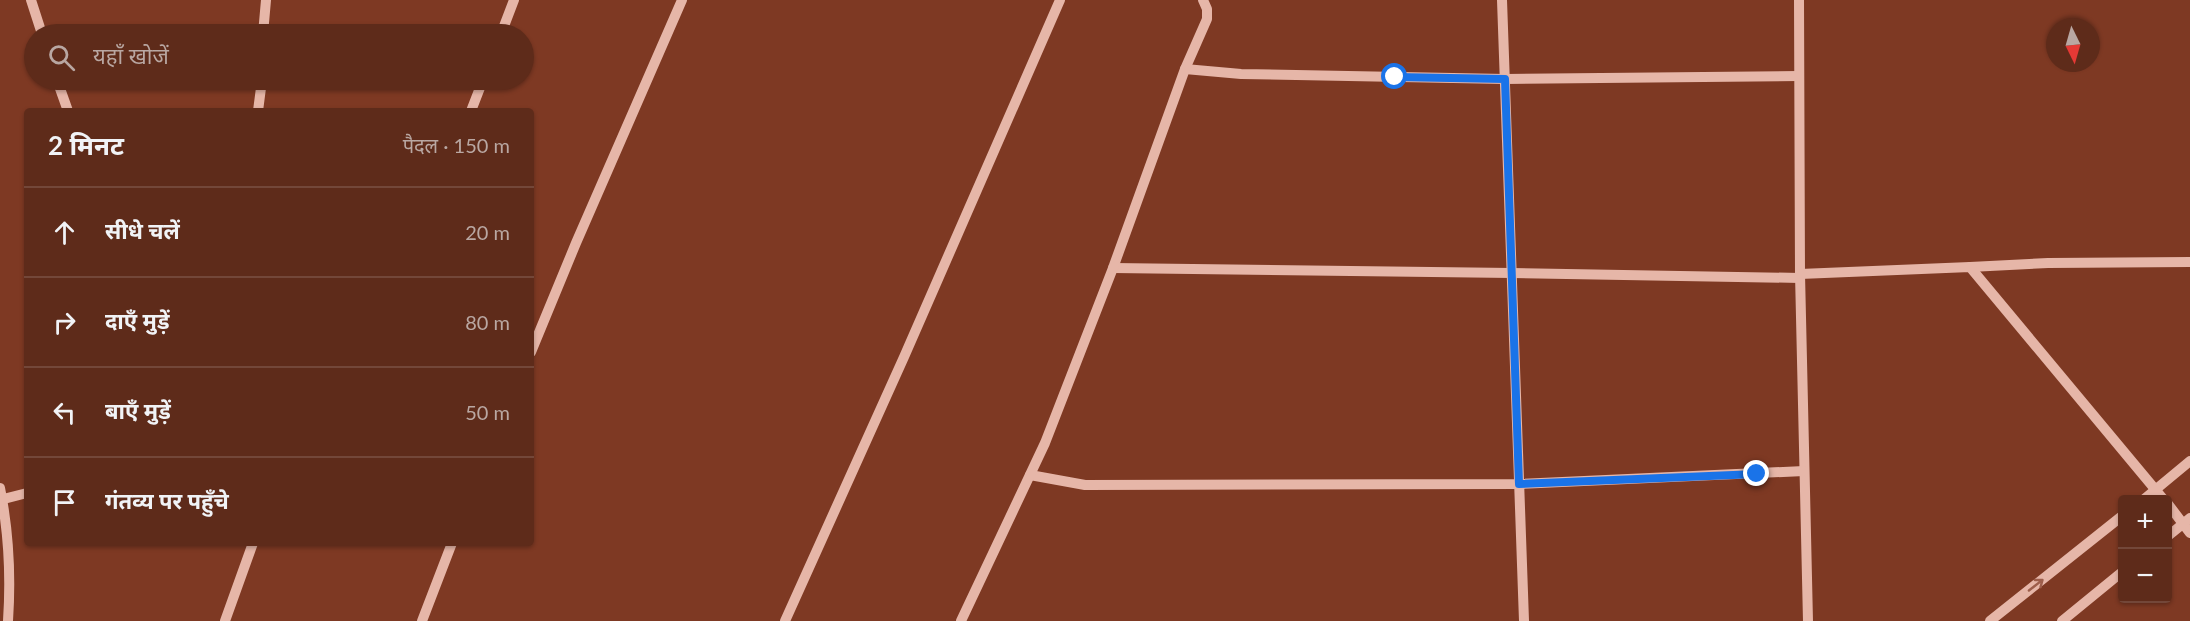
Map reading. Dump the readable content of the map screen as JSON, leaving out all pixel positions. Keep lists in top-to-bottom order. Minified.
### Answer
{"north":"bottom","page":{"search":"यहाँ खोजें","heading":["2 मिनट","पैदल · 150 m"],"list":[["सीधे चलें","20 m"],["दाएँ मुड़ें","80 m"],["बाएँ मुड़ें","50 m"],"गंतव्य पर पहुँचे"],"map_buttons":["+","−"]}}
